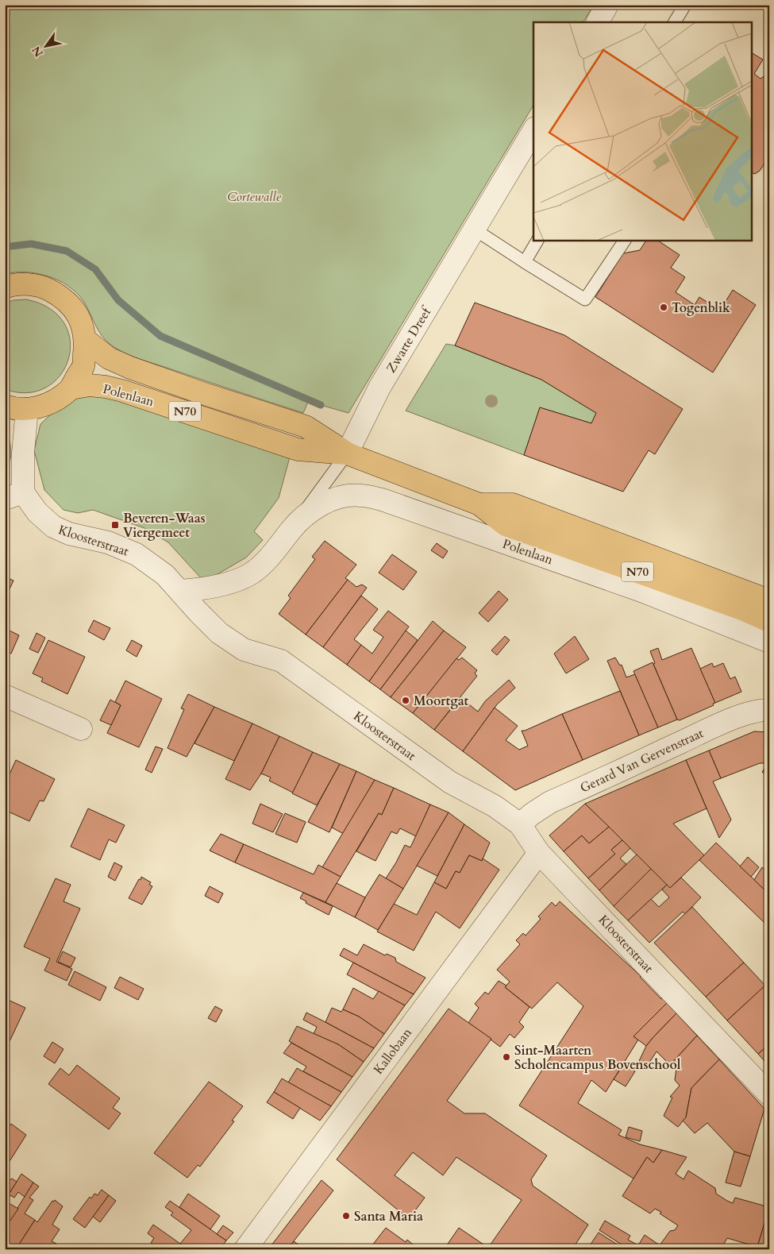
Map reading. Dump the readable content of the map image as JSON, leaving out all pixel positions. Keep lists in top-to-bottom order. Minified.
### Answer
{"streets":{"main road":["Polenlaan","N70"],"street":["Zwarte Dreef","Kloosterstraat","Gerard Van Gervenstraat","Kallobaan"]},"crossings":[["Zwarte Dreef","Polenlaan"],["Polenlaan","N70"],["Polenlaan","Kloosterstraat"],["N70","Kloosterstraat"],["Kloosterstraat","Gerard Van Gervenstraat"],["Kloosterstraat","Kallobaan"]],"parks":["Cortewalle"],"places":{"other":["Togenblik","Moortgat","Sint-Maarten Scholencampus Bovenschool","Santa Maria"],"transit":["Beveren-Waas Viergemeet"]},"north":"bottom left"}
